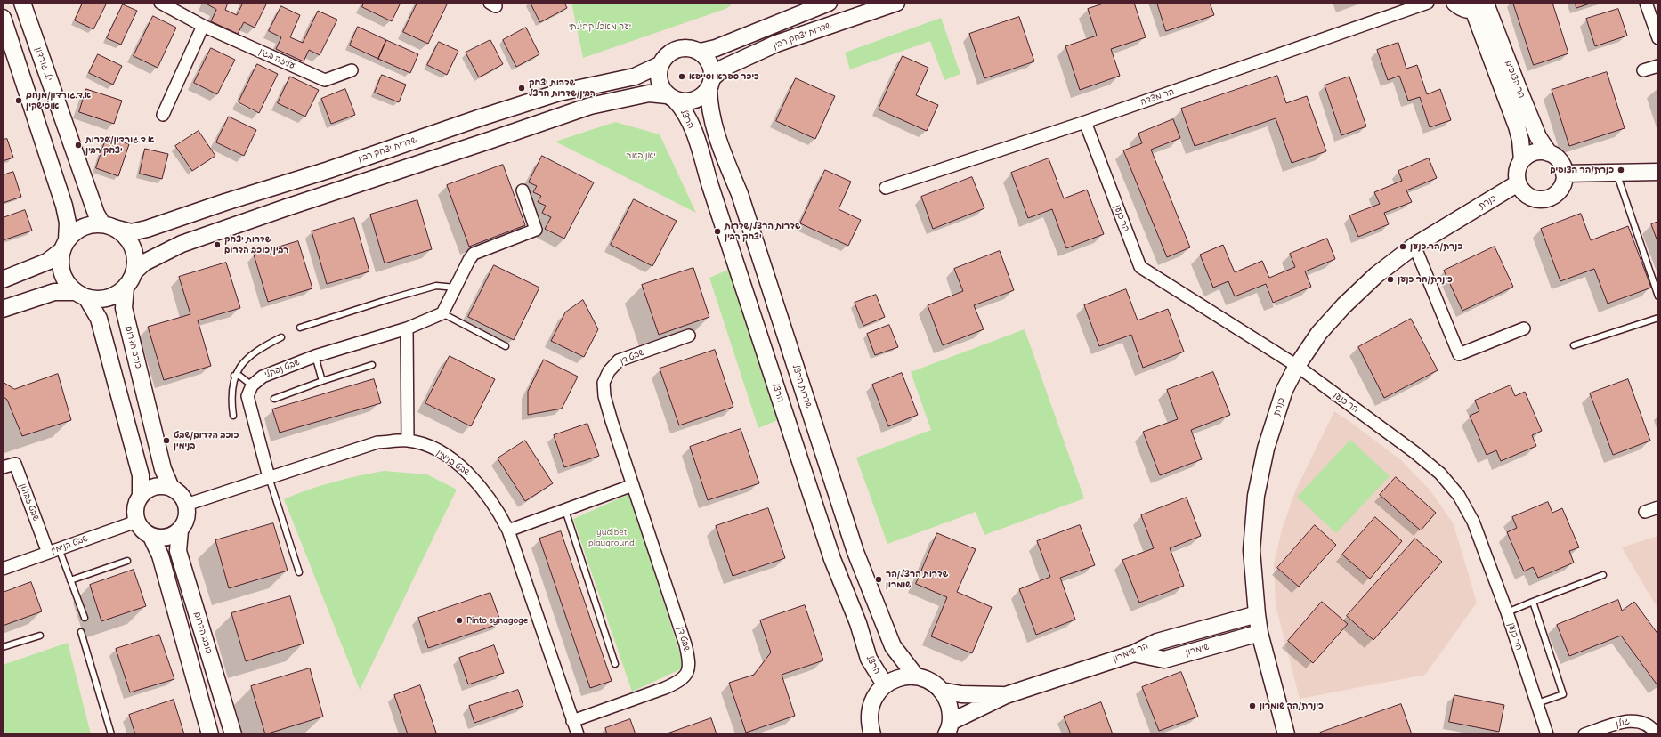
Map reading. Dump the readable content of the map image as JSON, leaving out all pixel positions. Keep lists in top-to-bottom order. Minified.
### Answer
{"streets":{"main road":["שדרות יצחק רבין","י.ל. גורדון","הר הצופים","הרצל","כנרת","כוכב הדרום","שדרות הרצל","שומרון","הר שומרון"],"street":["עליזה בגין","הר מצדה","הר כנען","שבט דן","שבט נפתלי","שבט בנימין","שבט זבולון","גולן"]},"crossings":[["שדרות יצחק רבין","י.ל. גורדון"],["שדרות יצחק רבין","הרצל"],["שדרות יצחק רבין","כוכב הדרום"],["שדרות יצחק רבין","שדרות הרצל"],["י.ל. גורדון","כוכב הדרום"],["הר הצופים","כנרת"],["הר מצדה","הר כנען"],["הרצל","שדרות הרצל"],["כנרת","הר כנען"],["כנרת","שומרון"],["כנרת","הר שומרון"],["כוכב הדרום","שבט בנימין"],["שבט דן","שבט בנימין"],["שבט בנימין","שבט זבולון"],["שומרון","הר שומרון"]],"parks":["יער מאכל קהילתי","יאן פאר","yud bet playground"],"places":["כיכר ספרא וסייפא","שדרות יצחק רבין/שדרות הרצל","א.ד.גורדון/מנחם אוסישקין","א.ד.גורדון/שדרות יצחק רבין","כנרת/הר הצופים","שדרות הרצל/שדרות יצחק רבין","שדרות יצחק רבין/כוכב הדרום","כנרת/הר כנען","כינרת/הר כנען","כוכב הדרום/שבט בנימין","שדרות הרצל/הר שומרון","Pinto synagoge","כינרת/הר שומרון"]}
